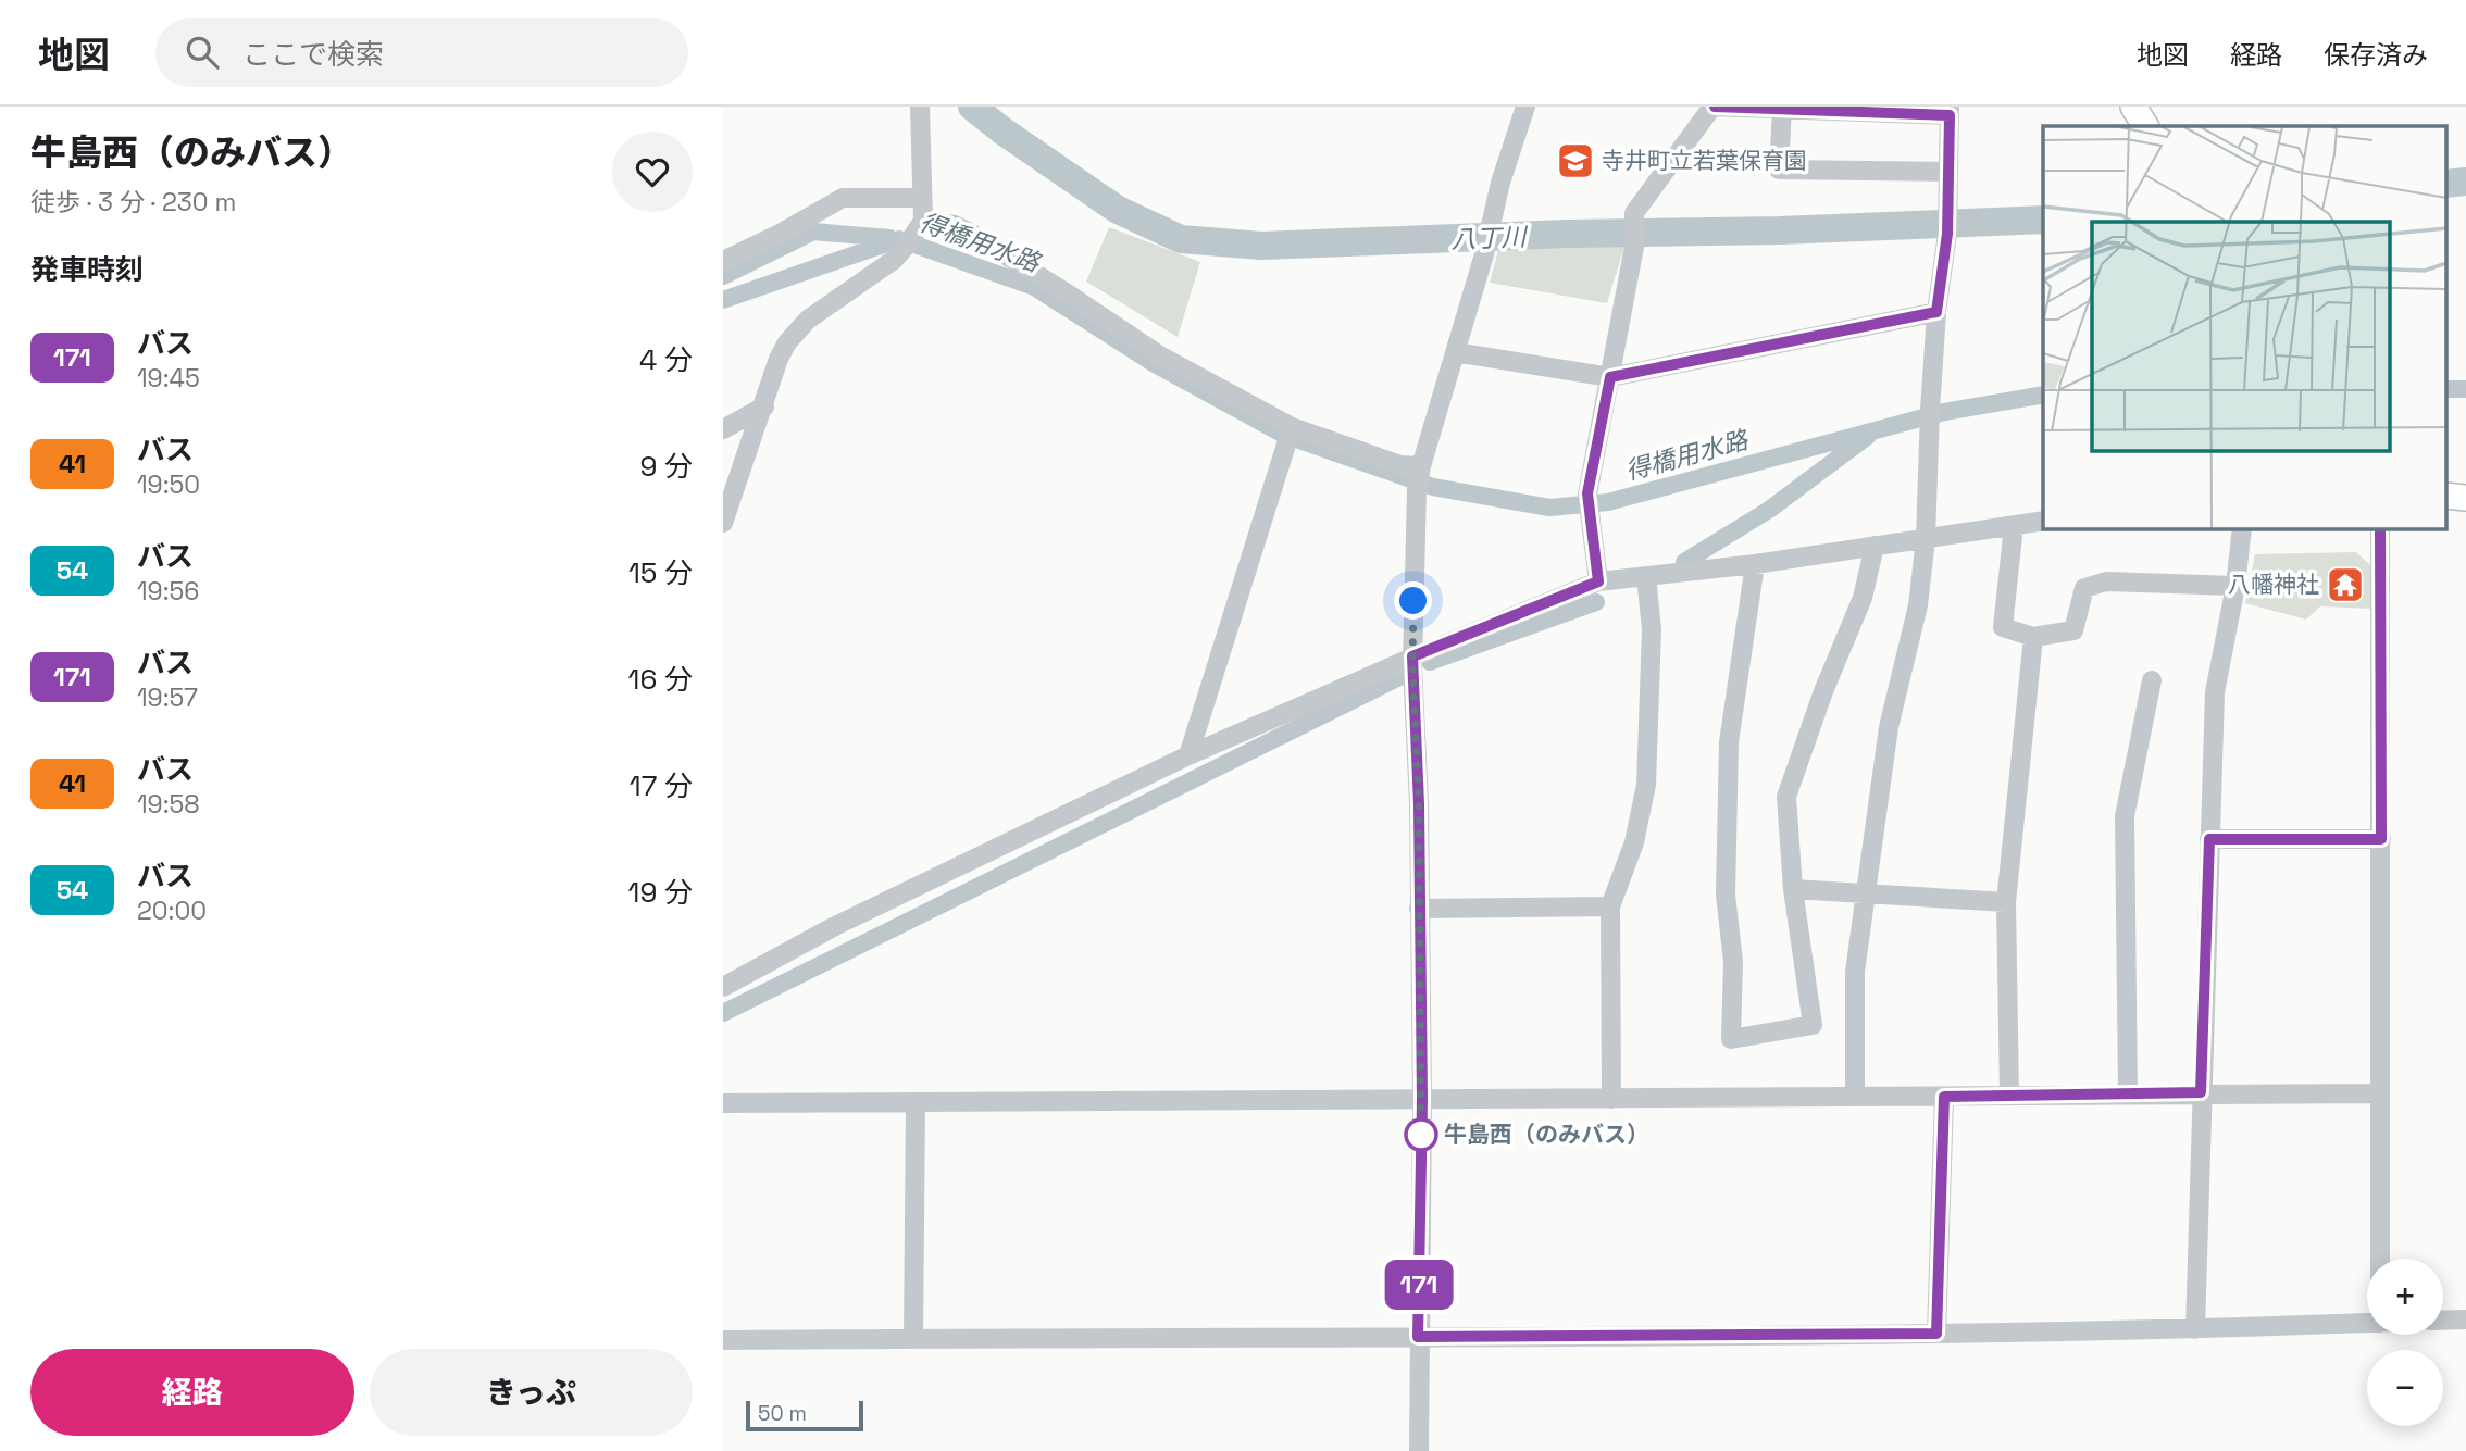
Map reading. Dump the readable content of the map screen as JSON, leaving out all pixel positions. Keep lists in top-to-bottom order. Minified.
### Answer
{"water":["八丁川","得橋用水路"],"places":{"school or university":["寺井町立若葉保育園"],"temple":["八幡神社"],"other":["牛島西（のみバス）"]},"lines":["bus line 171"],"scale_bar":"50 m","page":{"header":"地図","search":"ここで検索","nav":["地図","経路","保存済み"],"heading":[["牛島西（のみバス）","徒歩 · 3 分 · 230 m"],"発車時刻"],"on_map":"171","list":[{"mark":"171","name":"バス","note":"19:45","value":"4 分"},{"mark":"41","name":"バス","note":"19:50","value":"9 分"},{"mark":"54","name":"バス","note":"19:56","value":"15 分"},{"mark":"171","name":"バス","note":"19:57","value":"16 分"},{"mark":"41","name":"バス","note":"19:58","value":"17 分"},{"mark":"54","name":"バス","note":"20:00","value":"19 分"}],"map_buttons":["+","−"],"buttons":["経路","きっぷ"],"scale":"50 m"}}
